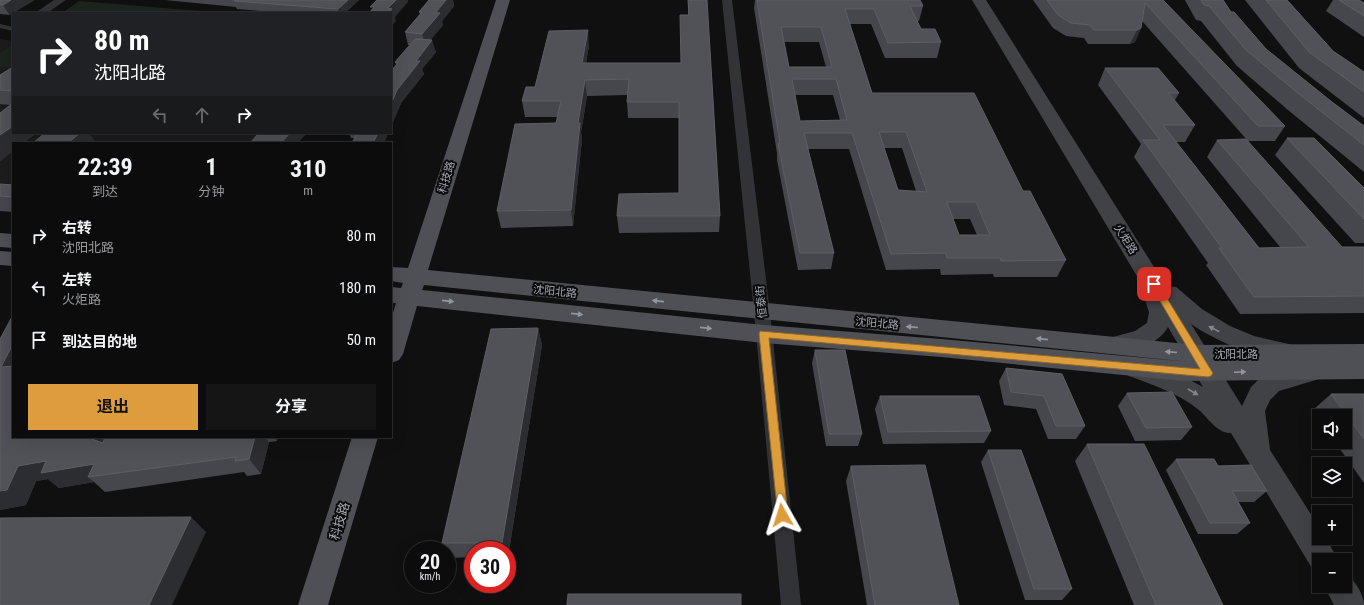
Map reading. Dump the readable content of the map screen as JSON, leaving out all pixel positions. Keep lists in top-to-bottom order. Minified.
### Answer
{"streets":{"main road":["科技路","火炬路","沈阳北路"],"street":["恒泰街"]},"crossings":[["科技路","沈阳北路"],["火炬路","沈阳北路"],["沈阳北路","恒泰街"]],"page":{"turn":["80 m","沈阳北路"],"eta":["22:39","到达","1","分钟","310","m"],"list":[{"name":"右转","note":"沈阳北路","value":"80 m"},{"name":"左转","note":"火炬路","value":"180 m"},{"name":"到达目的地","value":"50 m"}],"buttons":["退出","分享"],"map_buttons":["+","−"],"speed":"20 km/h","limit":"30"}}
